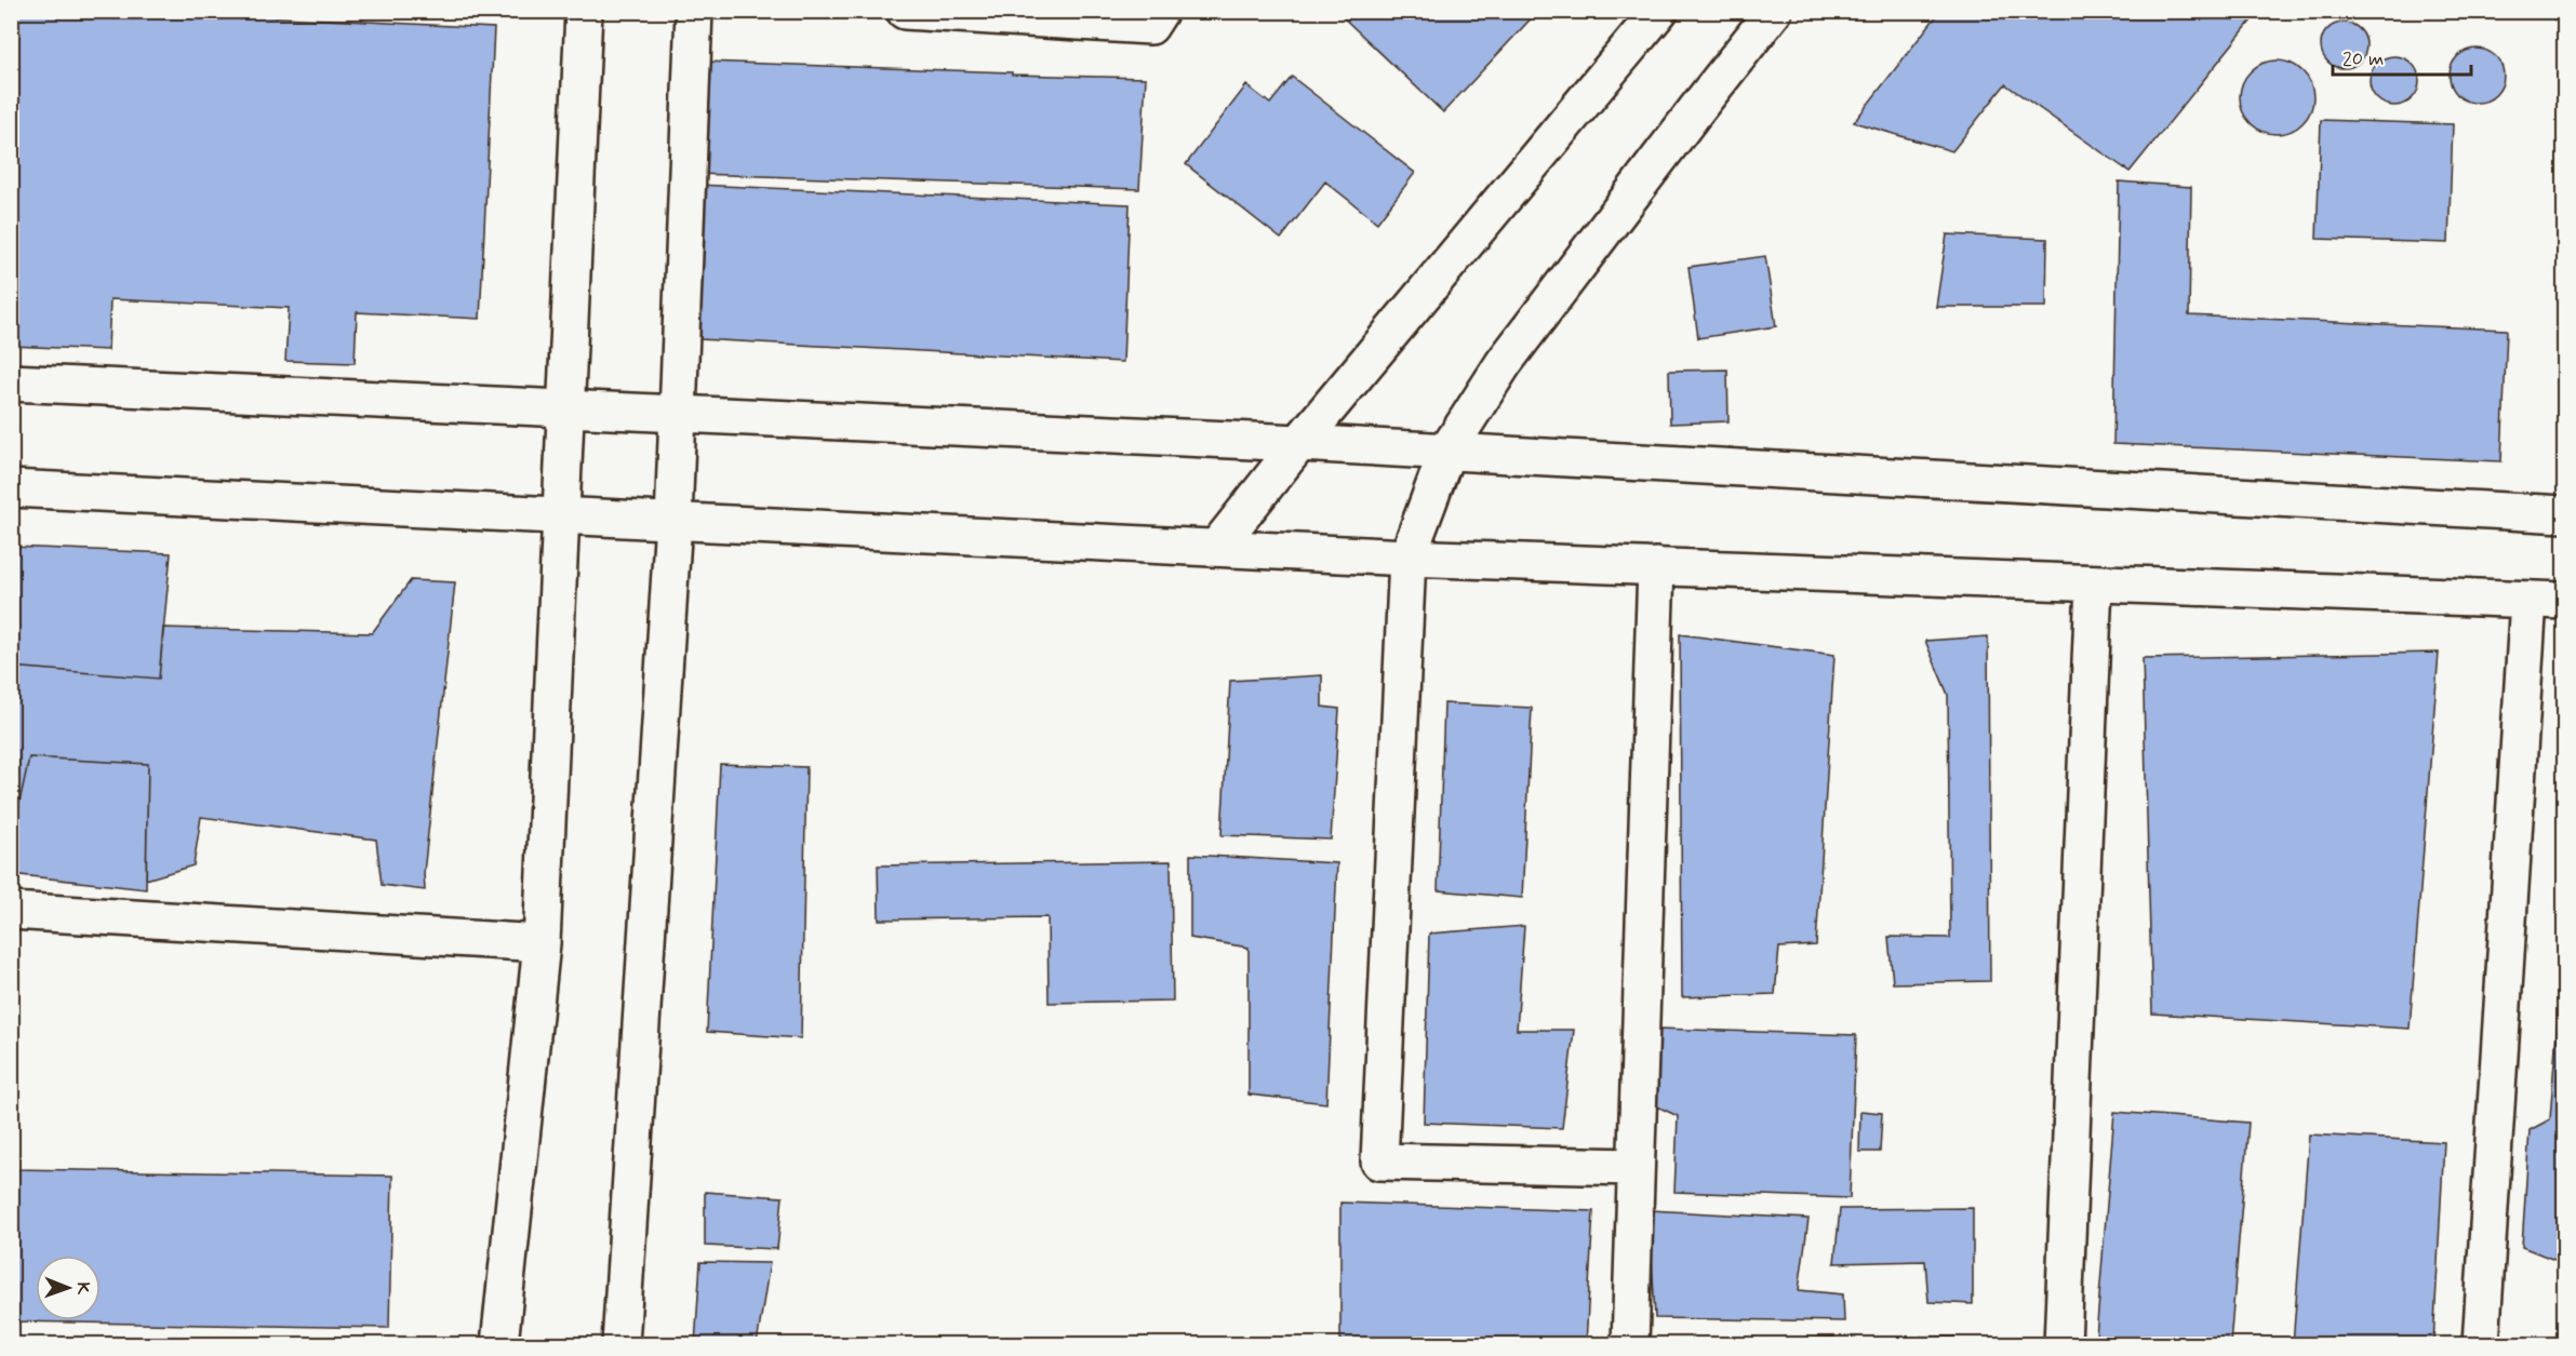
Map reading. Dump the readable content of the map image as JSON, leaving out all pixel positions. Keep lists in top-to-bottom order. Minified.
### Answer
{"scale_bar":"20 m","north":"right"}
